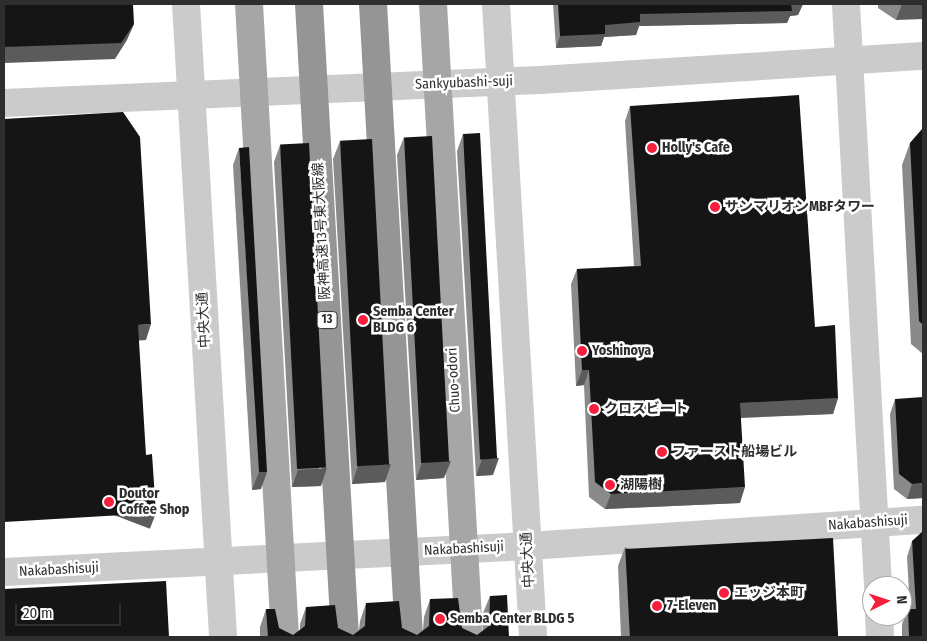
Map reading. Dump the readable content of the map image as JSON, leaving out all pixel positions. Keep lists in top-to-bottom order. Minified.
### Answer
{"streets":{"highway":["阪神高速13号東大阪線","13"],"main road":["Chuo-odori"],"street":["Sankyubashi-suji","中央大通","Nakabashisuji"]},"crossings":[["Sankyubashi-suji","中央大通"],["中央大通","Nakabashisuji"]],"places":["Holly's Cafe","サンマリオンMBFタワー","Semba Center BLDG 6","Yoshinoya","クロスビート","ファースト船場ビル","湖陽樹","Doutor Coffee Shop","エッジ本町","7-Eleven","Semba Center BLDG 5"],"scale_bar":"20 m","north":"right"}
